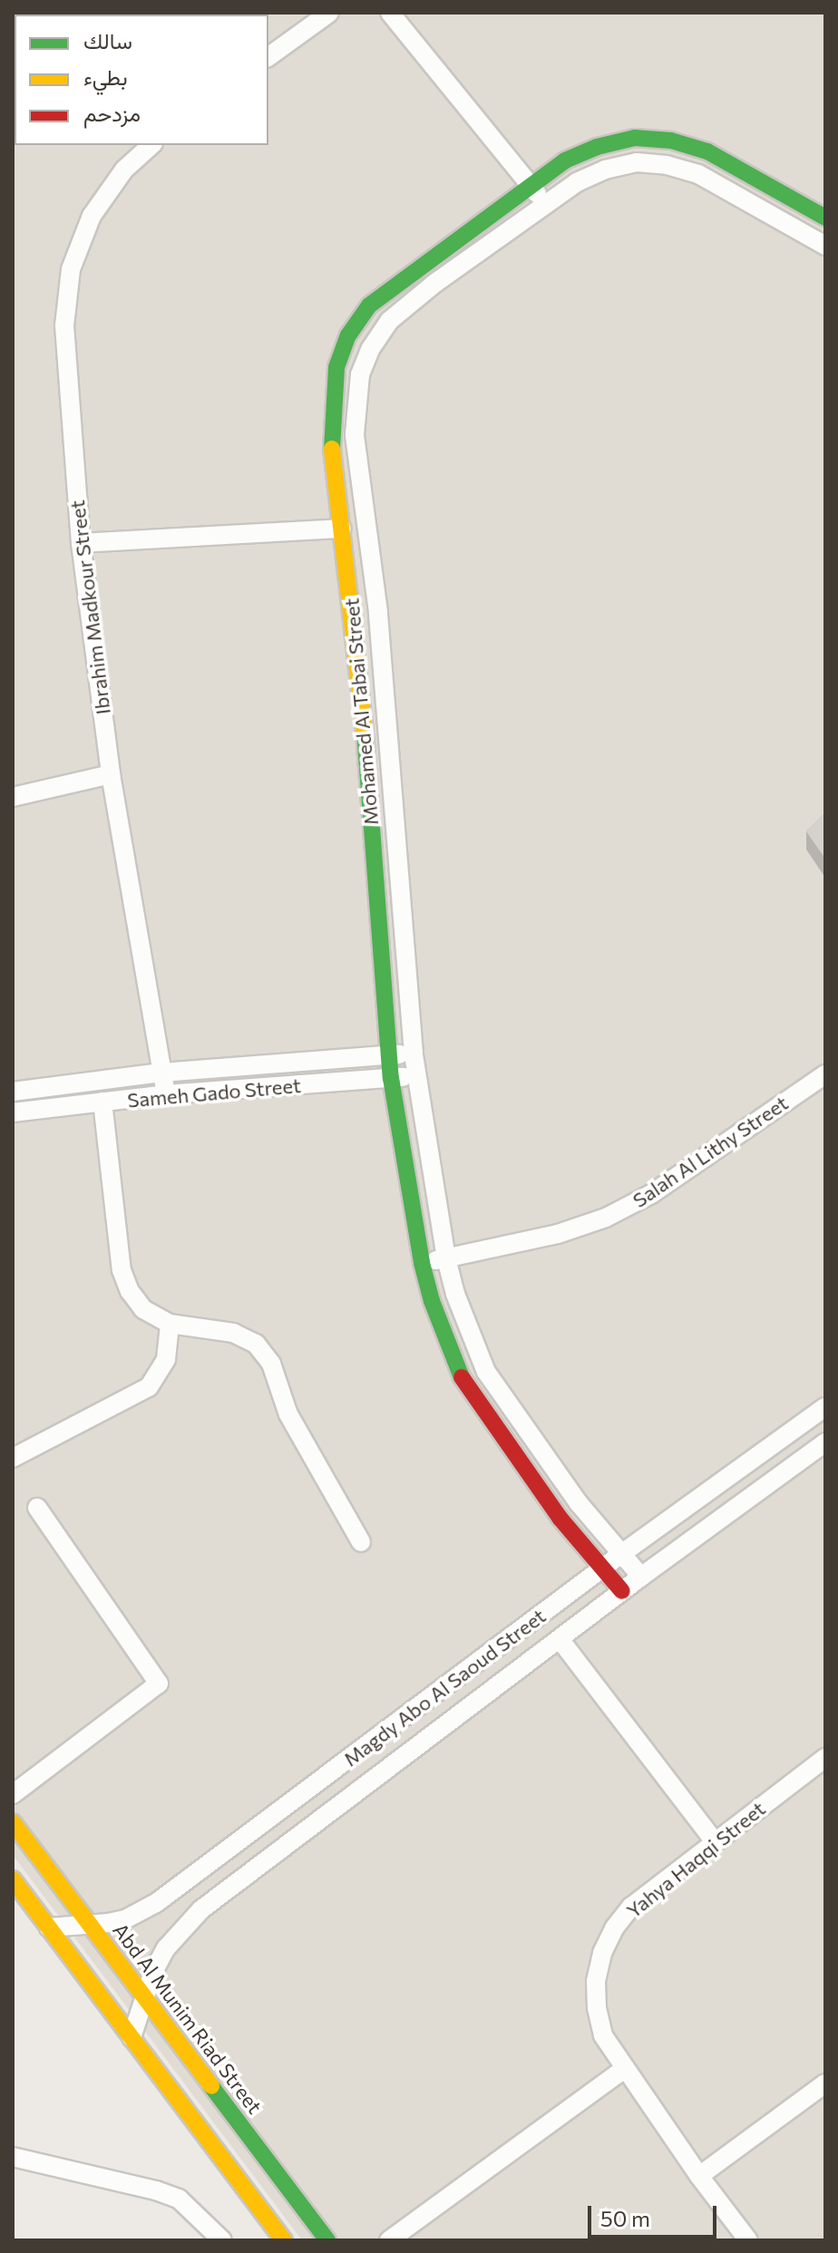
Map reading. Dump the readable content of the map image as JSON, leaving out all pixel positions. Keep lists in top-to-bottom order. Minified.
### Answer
{"streets":{"street":["Ibrahim Madkour Street","Mohamed Al Tabai Street","Sameh Gado Street","Salah Al Lithy Street","Magdy Abo Al Saoud Street","Yahya Haqqi Street","Abd Al Munim Riad Street"]},"crossings":[["Ibrahim Madkour Street","Sameh Gado Street"],["Mohamed Al Tabai Street","Sameh Gado Street"],["Mohamed Al Tabai Street","Salah Al Lithy Street"],["Mohamed Al Tabai Street","Magdy Abo Al Saoud Street"],["Magdy Abo Al Saoud Street","Abd Al Munim Riad Street"]],"legend":["سالك","بطيء","مزدحم"],"scale_bar":"50 m"}
